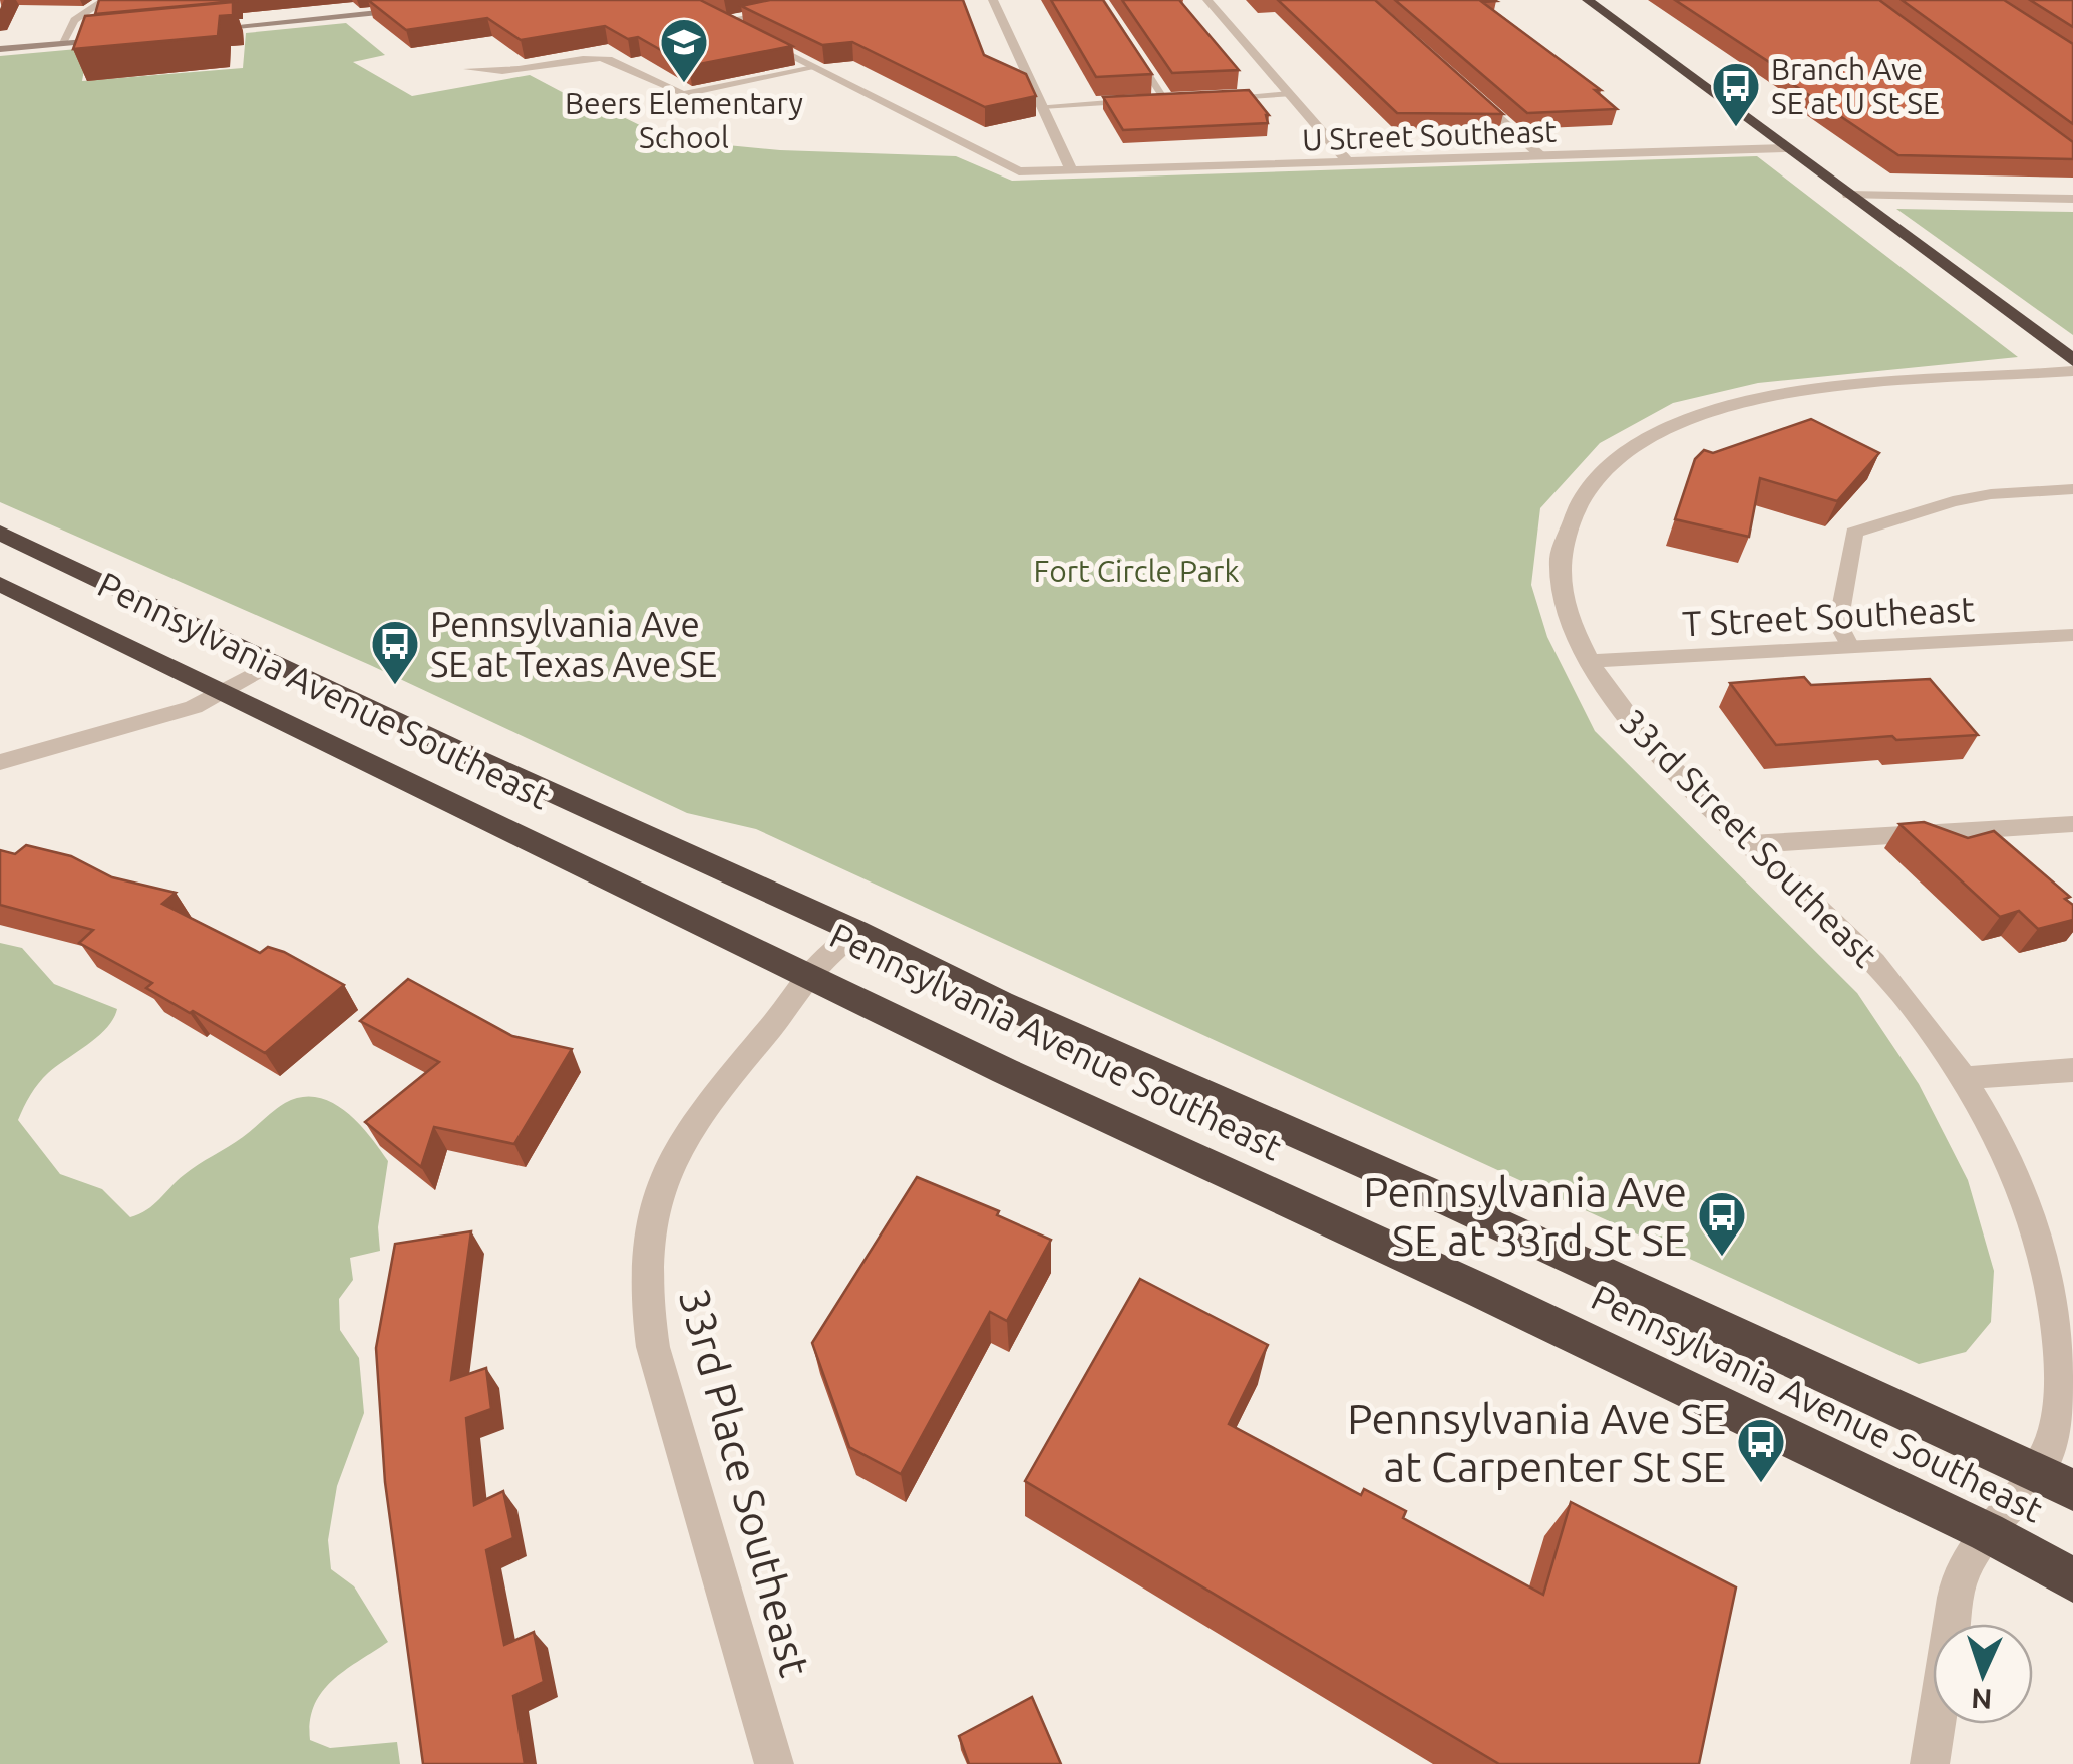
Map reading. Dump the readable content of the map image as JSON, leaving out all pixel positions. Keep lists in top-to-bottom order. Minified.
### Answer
{"streets":{"highway":["Pennsylvania Avenue Southeast"],"street":["U Street Southeast","T Street Southeast","33rd Street Southeast","33rd Place Southeast"]},"crossings":[["T Street Southeast","33rd Street Southeast"],["Pennsylvania Avenue Southeast","33rd Street Southeast"],["Pennsylvania Avenue Southeast","33rd Place Southeast"]],"parks":["Fort Circle Park"],"places":{"school or university":["Beers Elementary School"],"bus stop":["Branch Ave SE at U St SE","Pennsylvania Ave SE at Texas Ave SE","Pennsylvania Ave SE at 33rd St SE","Pennsylvania Ave SE at Carpenter St SE"]},"north":"bottom"}
